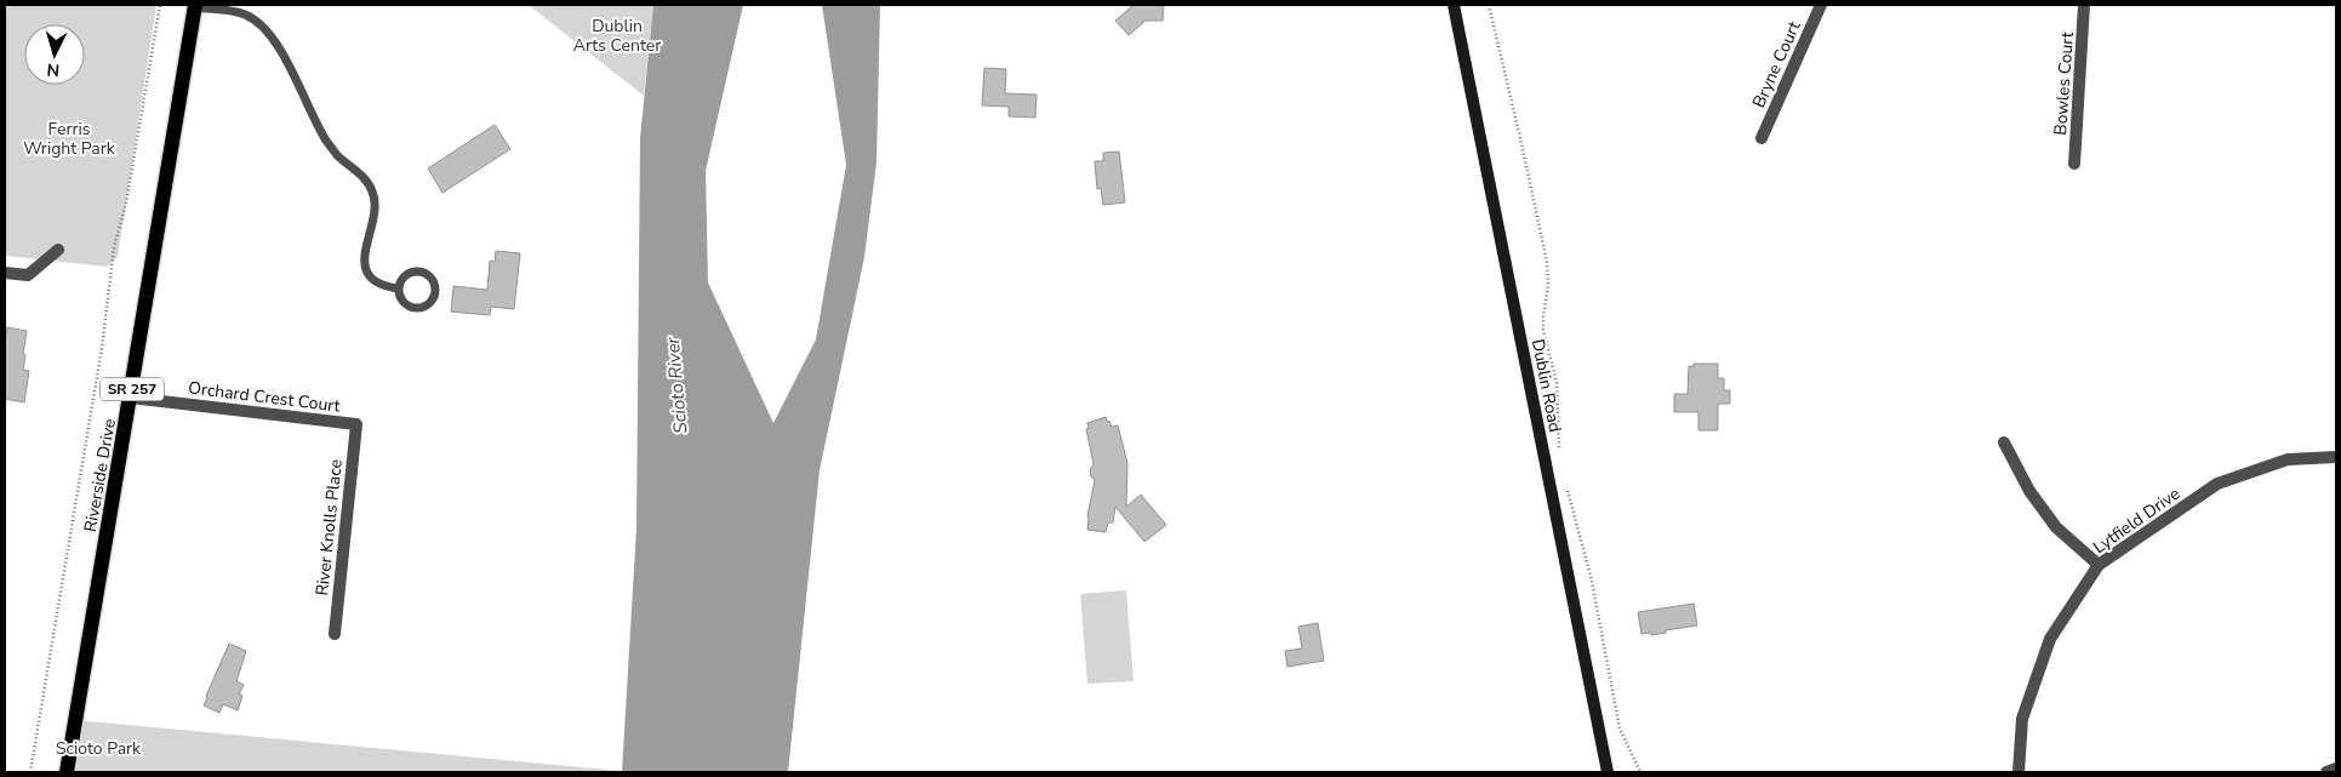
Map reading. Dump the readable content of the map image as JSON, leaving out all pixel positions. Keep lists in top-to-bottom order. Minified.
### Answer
{"streets":{"main road":["Dublin Road","SR 257","Riverside Drive"],"street":["Bryne Court","Bowles Court","Orchard Crest Court","Lytfield Drive","River Knolls Place"]},"crossings":[["Orchard Crest Court","Riverside Drive"],["Orchard Crest Court","River Knolls Place"]],"water":["Scioto River"],"parks":["Dublin Arts Center","Ferris Wright Park","Scioto Park"],"north":"bottom"}
